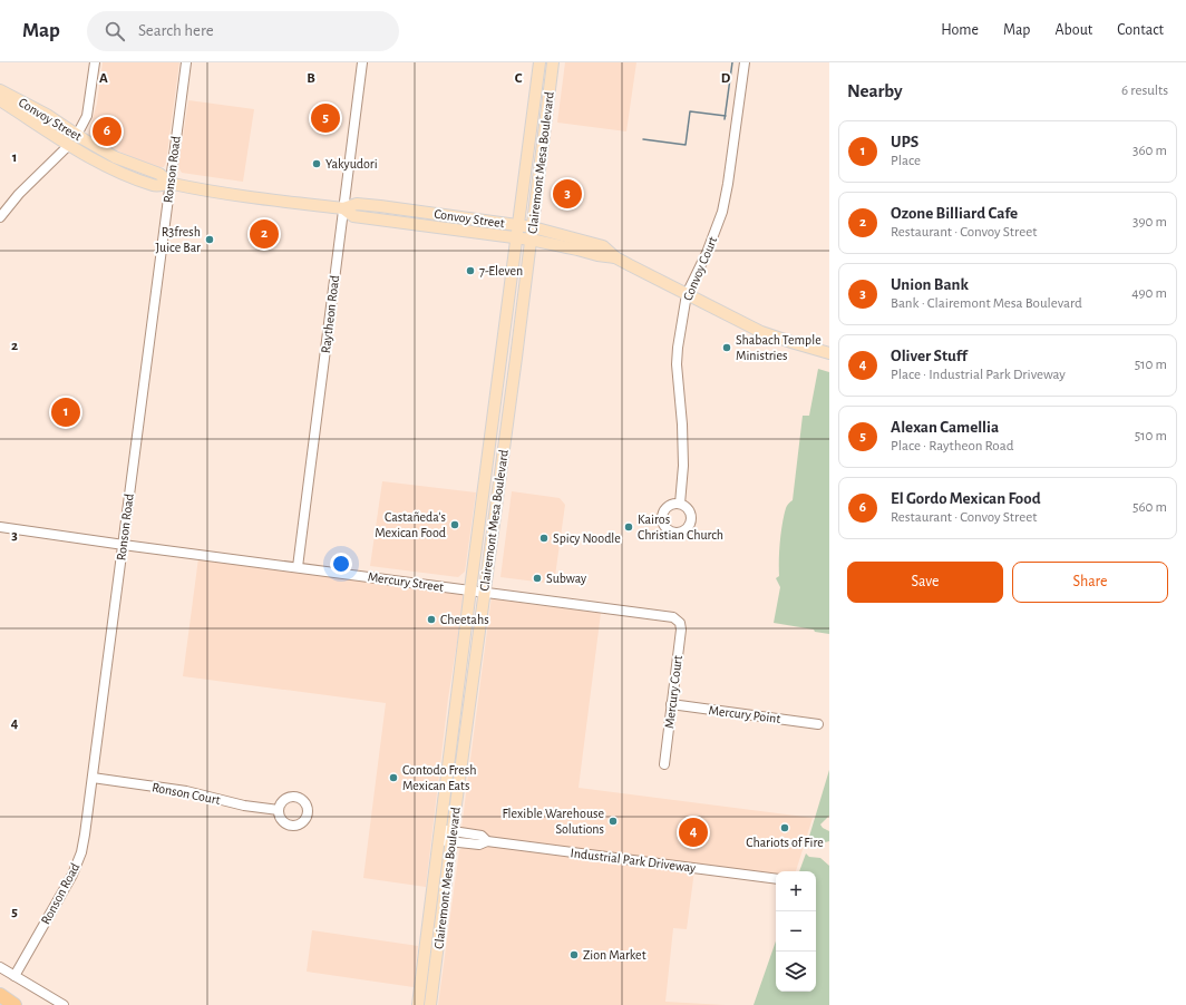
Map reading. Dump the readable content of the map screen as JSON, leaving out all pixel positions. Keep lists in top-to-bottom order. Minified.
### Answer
{"streets":{"main road":["Convoy Street","Clairemont Mesa Boulevard"],"street":["Ronson Road","Convoy Court","Raytheon Road","Mercury Street","Mercury Court","Mercury Point","Ronson Court","Industrial Park Driveway"]},"crossings":[["Convoy Street","Clairemont Mesa Boulevard"],["Convoy Street","Ronson Road"],["Convoy Street","Convoy Court"],["Convoy Street","Raytheon Road"],["Clairemont Mesa Boulevard","Mercury Street"],["Clairemont Mesa Boulevard","Industrial Park Driveway"],["Ronson Road","Mercury Street"],["Ronson Road","Ronson Court"],["Raytheon Road","Mercury Street"],["Mercury Street","Mercury Court"],["Mercury Court","Mercury Point"]],"places":["Yakyudori","R3fresh Juice Bar","7-Eleven","Shabach Temple Ministries","Castañeda's Mexican Food","Kairos Christian Church","Spicy Noodle","Subway","Cheetahs","Contodo Fresh Mexican Eats","Flexible Warehouse Solutions","Chariots of Fire","Zion Market"],"page":{"header":"Map","search":"Search here","nav":["Home","Map","About","Contact"],"heading":["Nearby","6 results"],"pins":["5","6","3","2","1","4"],"list":[{"mark":"1","name":"UPS","note":"Place","value":"360 m"},{"mark":"2","name":"Ozone Billiard Cafe","note":"Restaurant · Convoy Street","value":"390 m"},{"mark":"3","name":"Union Bank","note":"Bank · Clairemont Mesa Boulevard","value":"490 m"},{"mark":"4","name":"Oliver Stuff","note":"Place · Industrial Park Driveway","value":"510 m"},{"mark":"5","name":"Alexan Camellia","note":"Place · Raytheon Road","value":"510 m"},{"mark":"6","name":"El Gordo Mexican Food","note":"Restaurant · Convoy Street","value":"560 m"}],"buttons":["Save","Share"],"map_buttons":["+","−"]},"grid":{"columns":["A","B","C","D"],"rows":["1","2","3","4","5"]}}
